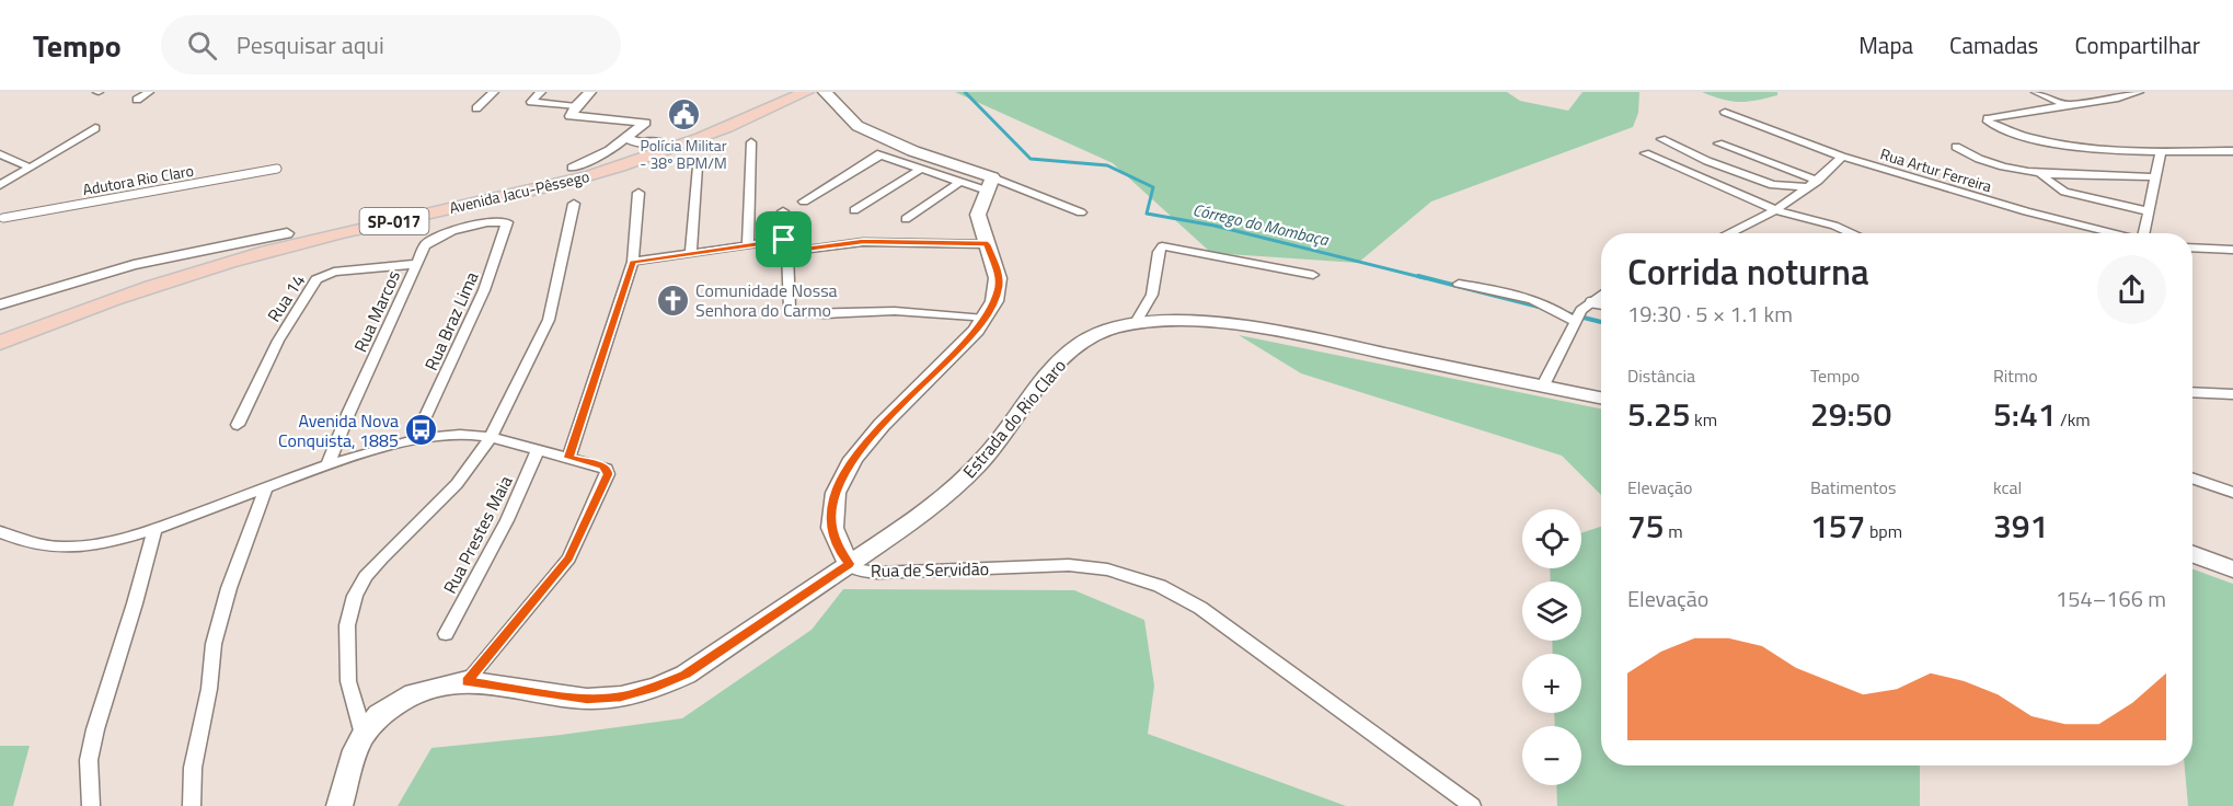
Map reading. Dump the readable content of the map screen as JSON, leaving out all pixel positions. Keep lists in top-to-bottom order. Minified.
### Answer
{"streets":{"highway":["Avenida Jacu-Pêssego","SP-017"],"main road":["Estrada do Rio Claro","Rua de Servidão"],"street":["Rua Artur Ferreira","Adutora Rio Claro","Rua 14","Rua Marcos","Rua Braz Lima","Rua Prestes Maia"]},"crossings":[["Rua 14","Rua Marcos"],["Rua Marcos","Rua Braz Lima"],["Estrada do Rio Claro","Rua de Servidão"]],"water":["Córrego do Mombaça"],"places":{"public building":["Polícia Militar - 38º BPM/M"],"church":["Comunidade Nossa Senhora do Carmo"],"bus stop":["Avenida Nova Conquista, 1885"]},"page":{"header":"Tempo","search":"Pesquisar aqui","nav":["Mapa","Camadas","Compartilhar"],"heading":["Corrida noturna","19:30 · 5 × 1.1 km"],"stats":[["Distância","5.25 km"],["Tempo","29:50"],["Ritmo","5:41 /km"],["Elevação","75 m"],["Batimentos","157 bpm"],["kcal","391"]],"map_buttons":["+","−"],"chart":["Elevação","154–166 m"]}}
